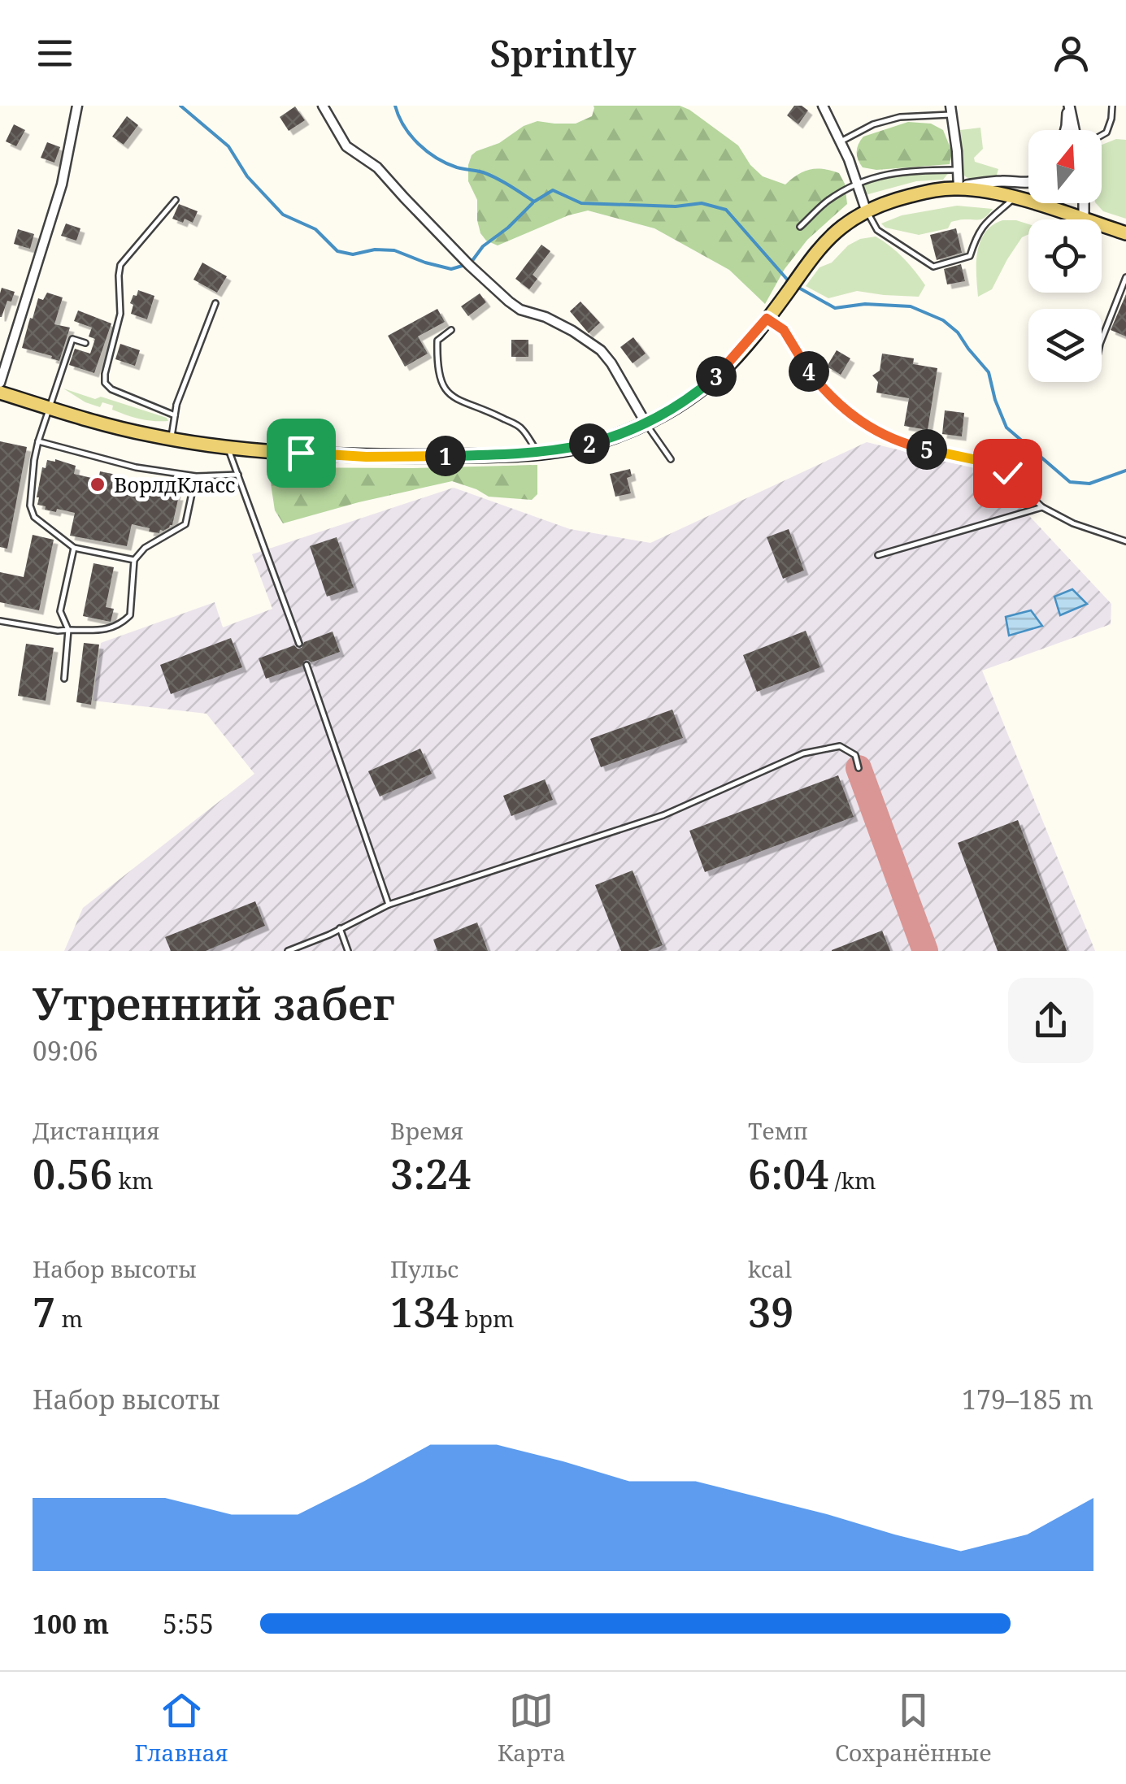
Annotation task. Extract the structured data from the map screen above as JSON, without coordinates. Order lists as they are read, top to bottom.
{
  "places": ["ВорлдКласс"],
  "north": "top",
  "page": {
    "header": "Sprintly",
    "pins": [
      "4",
      "3",
      "2",
      "5",
      "1"
    ],
    "heading": ["Утренний забег", "09:06"],
    "stats": [
      ["Дистанция", "0.56 km"],
      ["Время", "3:24"],
      ["Темп", "6:04 /km"],
      ["Набор высоты", "7 m"],
      ["Пульс", "134 bpm"],
      ["kcal", "39"]
    ],
    "chart": ["Набор высоты", "179–185 m"],
    "list": [
      {
        "name": "100 m",
        "note": "5:55"
      }
    ],
    "tabs": ["Главная", "Карта", "Сохранённые"]
  }
}
